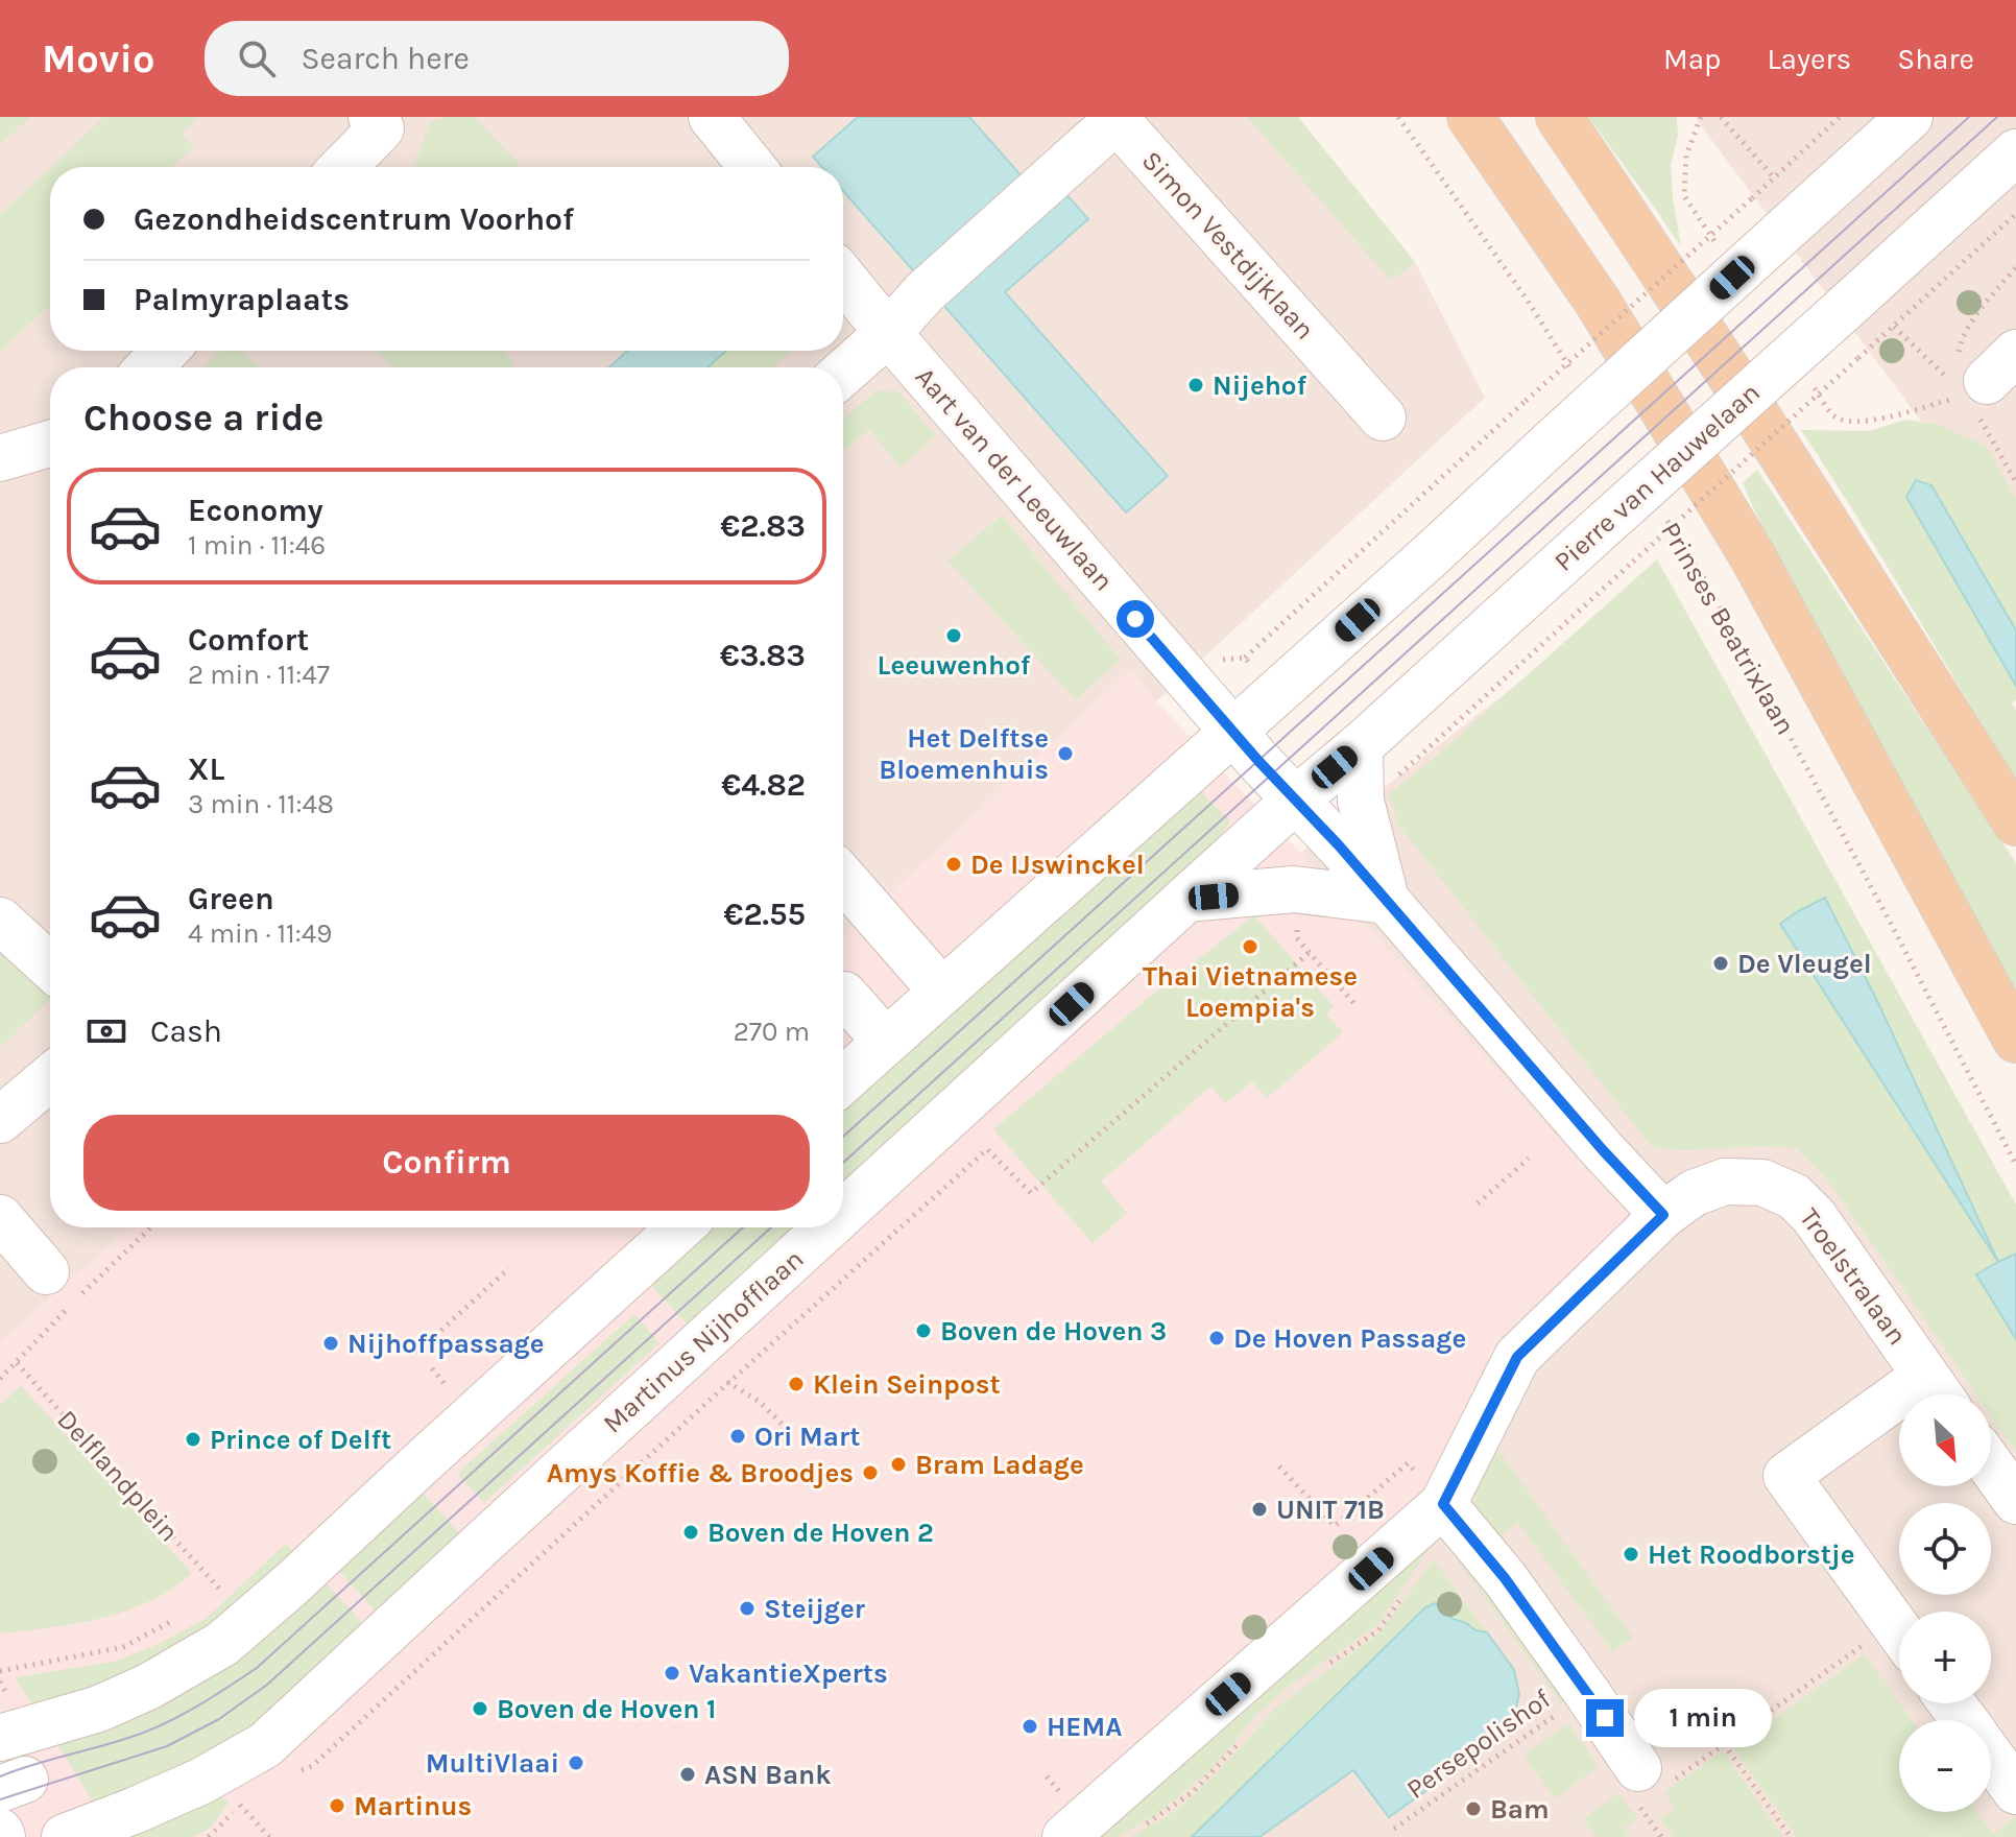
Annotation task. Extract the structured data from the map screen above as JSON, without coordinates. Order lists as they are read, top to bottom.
{
  "streets": {
    "main road": ["Prinses Beatrixlaan"],
    "street": [
      "Simon Vestdijklaan",
      "Pierre van Hauwelaan",
      "Aart van der Leeuwlaan",
      "Troelstralaan",
      "Martinus Nijhofflaan"
    ],
    "path": ["Delflandplein", "Persepolishof"]
  },
  "crossings": [
    ["Simon Vestdijklaan", "Aart van der Leeuwlaan"],
    ["Pierre van Hauwelaan", "Aart van der Leeuwlaan"],
    ["Pierre van Hauwelaan", "Martinus Nijhofflaan"],
    ["Aart van der Leeuwlaan", "Troelstralaan"],
    ["Aart van der Leeuwlaan", "Martinus Nijhofflaan"]
  ],
  "places": [
    "Nijehof",
    "Leeuwenhof",
    "Het Delftse Bloemenhuis",
    "De IJswinckel",
    "Thai Vietnamese Loempia's",
    "De Vleugel",
    "Boven de Hoven 3",
    "De Hoven Passage",
    "Nijhoffpassage",
    "Klein Seinpost",
    "Ori Mart",
    "Prince of Delft",
    "Bram Ladage",
    "Amys Koffie & Broodjes",
    "UNIT 71B",
    "Boven de Hoven 2",
    "Het Roodborstje",
    "Steijger",
    "VakantieXperts",
    "Boven de Hoven 1",
    "HEMA",
    "MultiVlaai",
    "ASN Bank",
    "Martinus",
    "Bam"
  ],
  "north": "bottom right",
  "page": {
    "header": "Movio",
    "search": "Search here",
    "nav": ["Map", "Layers", "Share"],
    "banner": ["Gezondheidscentrum Voorhof", "Palmyraplaats"],
    "heading": "Choose a ride",
    "list": [
      {
        "name": "Economy",
        "note": "1 min · 11:46",
        "value": "€2.83"
      },
      {
        "name": "Comfort",
        "note": "2 min · 11:47",
        "value": "€3.83"
      },
      {
        "name": "XL",
        "note": "3 min · 11:48",
        "value": "€4.82"
      },
      {
        "name": "Green",
        "note": "4 min · 11:49",
        "value": "€2.55"
      }
    ],
    "pay": ["Cash", "270 m"],
    "buttons": "Confirm",
    "map_buttons": ["+", "−"],
    "bubble": "1 min"
  }
}
